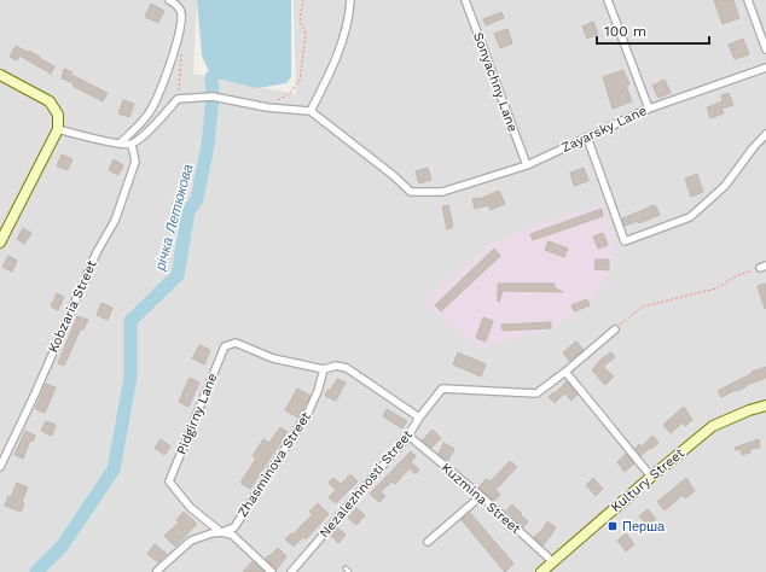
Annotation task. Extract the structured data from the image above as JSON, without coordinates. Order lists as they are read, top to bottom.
{
  "streets": {
    "street": [
      "Sonyachny Lane",
      "Zayarsky Lane",
      "Kobzaria Street",
      "Pidgirny Lane",
      "Zhasminova Street",
      "Kultury Street",
      "Nezalezhnosti Street",
      "Kuzmina Street"
    ]
  },
  "crossings": [
    ["Sonyachny Lane", "Zayarsky Lane"],
    ["Pidgirny Lane", "Zhasminova Street"],
    ["Kultury Street", "Kuzmina Street"],
    ["Nezalezhnosti Street", "Kuzmina Street"]
  ],
  "water": ["річка Летюкова"],
  "places": {
    "transit": ["Перша"]
  },
  "scale_bar": "100 m"
}
